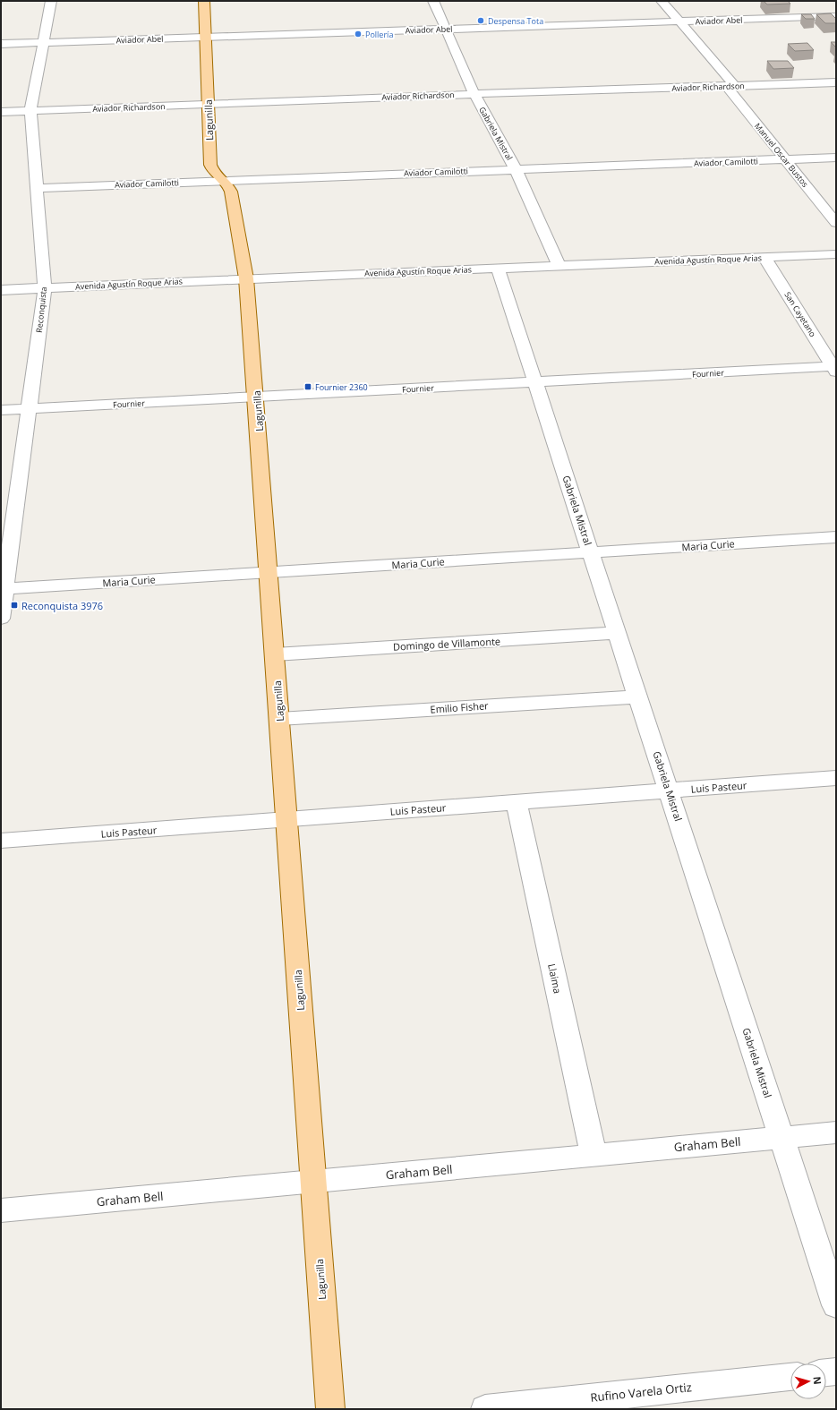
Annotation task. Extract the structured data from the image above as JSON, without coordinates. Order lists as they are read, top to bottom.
{
  "streets": {
    "main road": ["Lagunilla"],
    "street": [
      "Aviador Abel",
      "Aviador Richardson",
      "Gabriela Mistral",
      "Manuel Oscar Bustos",
      "Aviador Camilotti",
      "Avenida Agustín Roque Arias",
      "Reconquista",
      "San Cayetano",
      "Fournier",
      "Maria Curie",
      "Domingo de Villamonte",
      "Emilio Fisher",
      "Luis Pasteur",
      "Llaima",
      "Graham Bell",
      "Rufino Varela Ortiz"
    ]
  },
  "crossings": [
    ["Aviador Abel", "Lagunilla"],
    ["Aviador Abel", "Gabriela Mistral"],
    ["Aviador Abel", "Manuel Oscar Bustos"],
    ["Aviador Abel", "Reconquista"],
    ["Aviador Richardson", "Lagunilla"],
    ["Aviador Richardson", "Gabriela Mistral"],
    ["Aviador Richardson", "Manuel Oscar Bustos"],
    ["Aviador Richardson", "Reconquista"],
    ["Lagunilla", "Aviador Camilotti"],
    ["Lagunilla", "Avenida Agustín Roque Arias"],
    ["Lagunilla", "Fournier"],
    ["Lagunilla", "Maria Curie"],
    ["Lagunilla", "Domingo de Villamonte"],
    ["Lagunilla", "Emilio Fisher"],
    ["Lagunilla", "Luis Pasteur"],
    ["Lagunilla", "Graham Bell"],
    ["Gabriela Mistral", "Aviador Camilotti"],
    ["Gabriela Mistral", "Avenida Agustín Roque Arias"],
    ["Gabriela Mistral", "Fournier"],
    ["Gabriela Mistral", "Maria Curie"],
    ["Gabriela Mistral", "Domingo de Villamonte"],
    ["Gabriela Mistral", "Emilio Fisher"],
    ["Gabriela Mistral", "Luis Pasteur"],
    ["Gabriela Mistral", "Graham Bell"],
    ["Manuel Oscar Bustos", "Aviador Camilotti"],
    ["Aviador Camilotti", "Reconquista"],
    ["Avenida Agustín Roque Arias", "Reconquista"],
    ["Avenida Agustín Roque Arias", "San Cayetano"],
    ["Reconquista", "Fournier"],
    ["Reconquista", "Maria Curie"],
    ["San Cayetano", "Fournier"],
    ["Luis Pasteur", "Llaima"],
    ["Llaima", "Graham Bell"]
  ],
  "places": {
    "other": ["Despensa Tota", "Pollería"],
    "transit": ["Fournier 2360", "Reconquista 3976"]
  },
  "north": "right"
}
